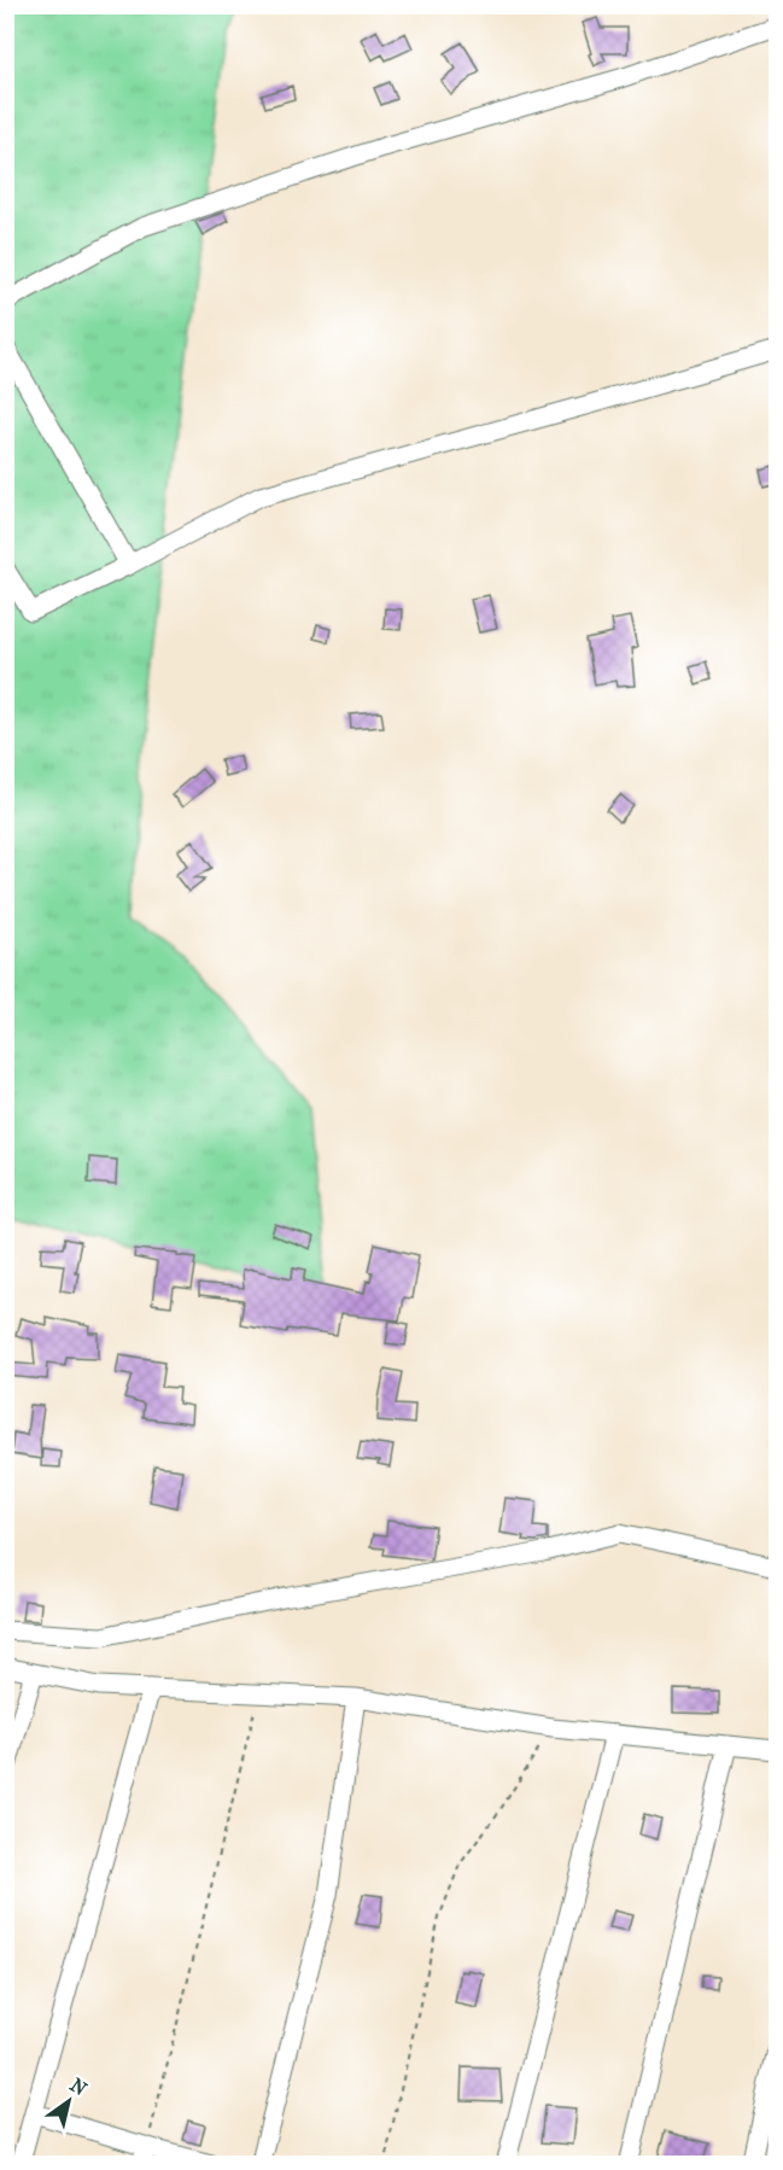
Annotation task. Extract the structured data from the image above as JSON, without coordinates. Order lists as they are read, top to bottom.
{
  "north": "top right"
}
